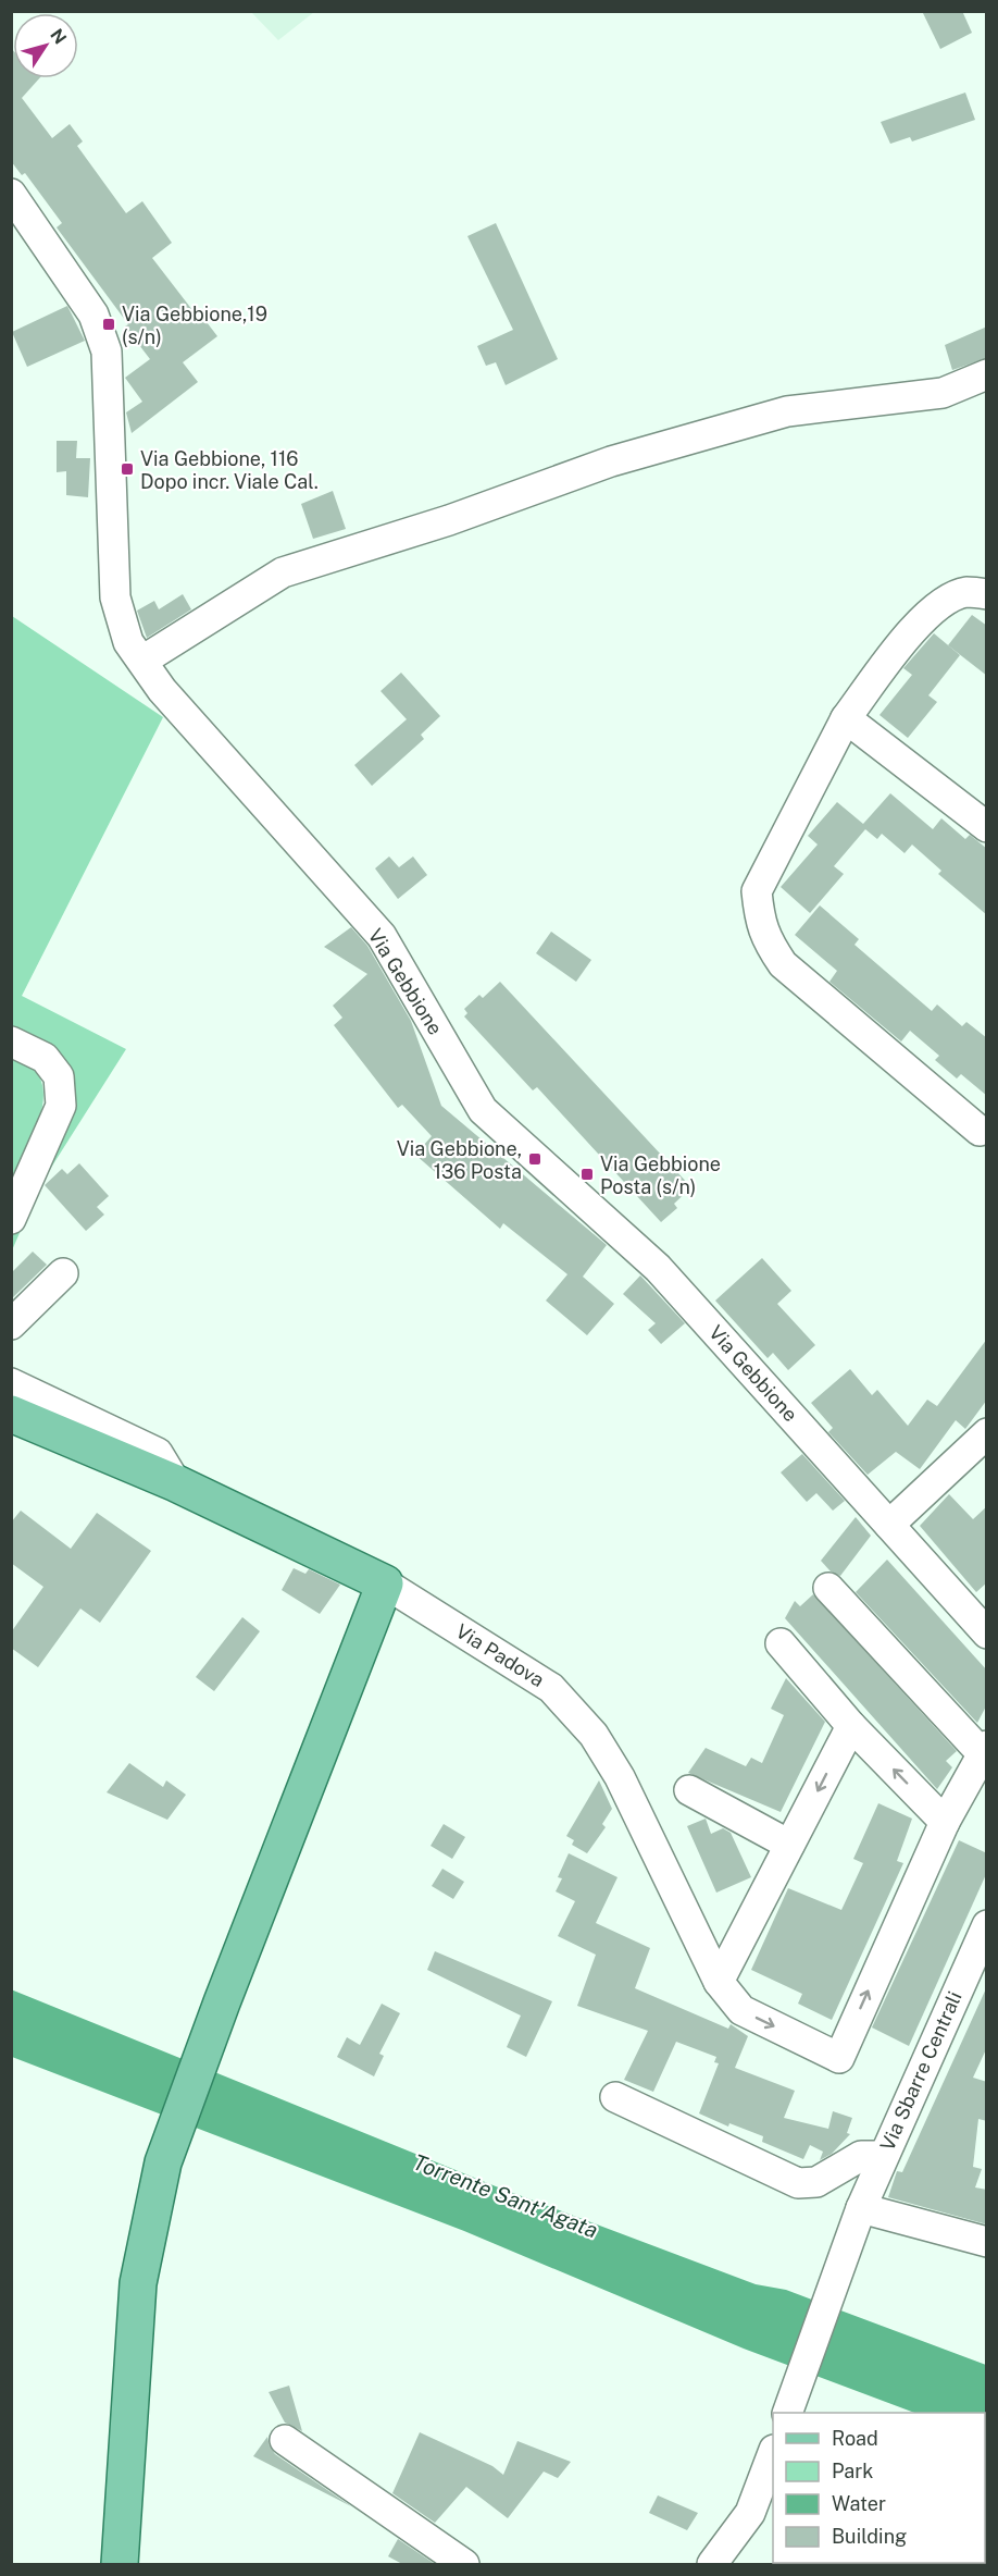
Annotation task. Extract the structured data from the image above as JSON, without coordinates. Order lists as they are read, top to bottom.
{
  "streets": {
    "main road": ["Via Padova"],
    "street": ["Via Gebbione", "Via Sbarre Centrali"]
  },
  "water": ["Torrente Sant'Agata"],
  "places": {
    "transit": [
      "Via Gebbione,19 (s/n)",
      "Via Gebbione, 116 Dopo incr. Viale Cal.",
      "Via Gebbione, 136 Posta",
      "Via Gebbione Posta (s/n)"
    ]
  },
  "legend": [
    "Road",
    "Park",
    "Water",
    "Building"
  ],
  "north": "top right"
}
